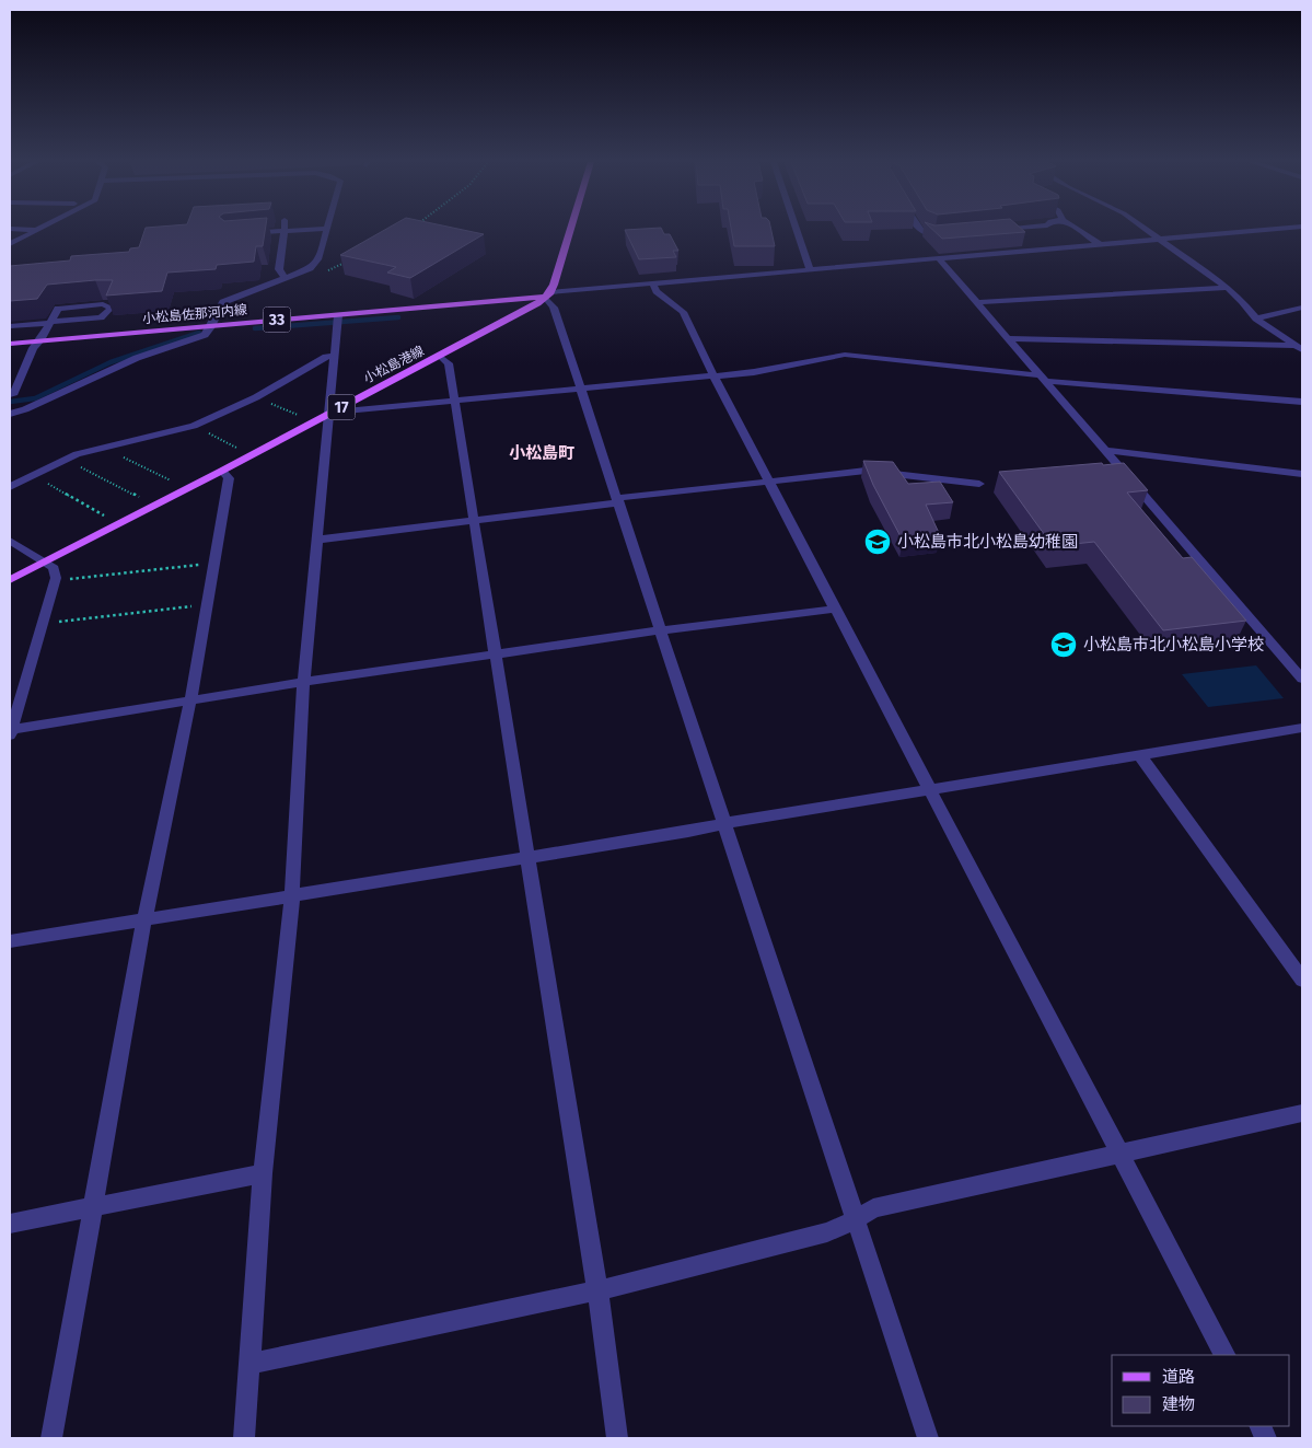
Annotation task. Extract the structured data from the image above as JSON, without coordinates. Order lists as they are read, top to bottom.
{
  "streets": {
    "main road": [
      "小松島佐那河内線",
      "33",
      "小松島港線",
      "17"
    ]
  },
  "crossings": [
    ["小松島佐那河内線", "小松島港線"]
  ],
  "districts": ["小松島町"],
  "places": {
    "school or university": ["小松島市北小松島幼稚園", "小松島市北小松島小学校"]
  },
  "legend": ["道路", "建物"]
}
